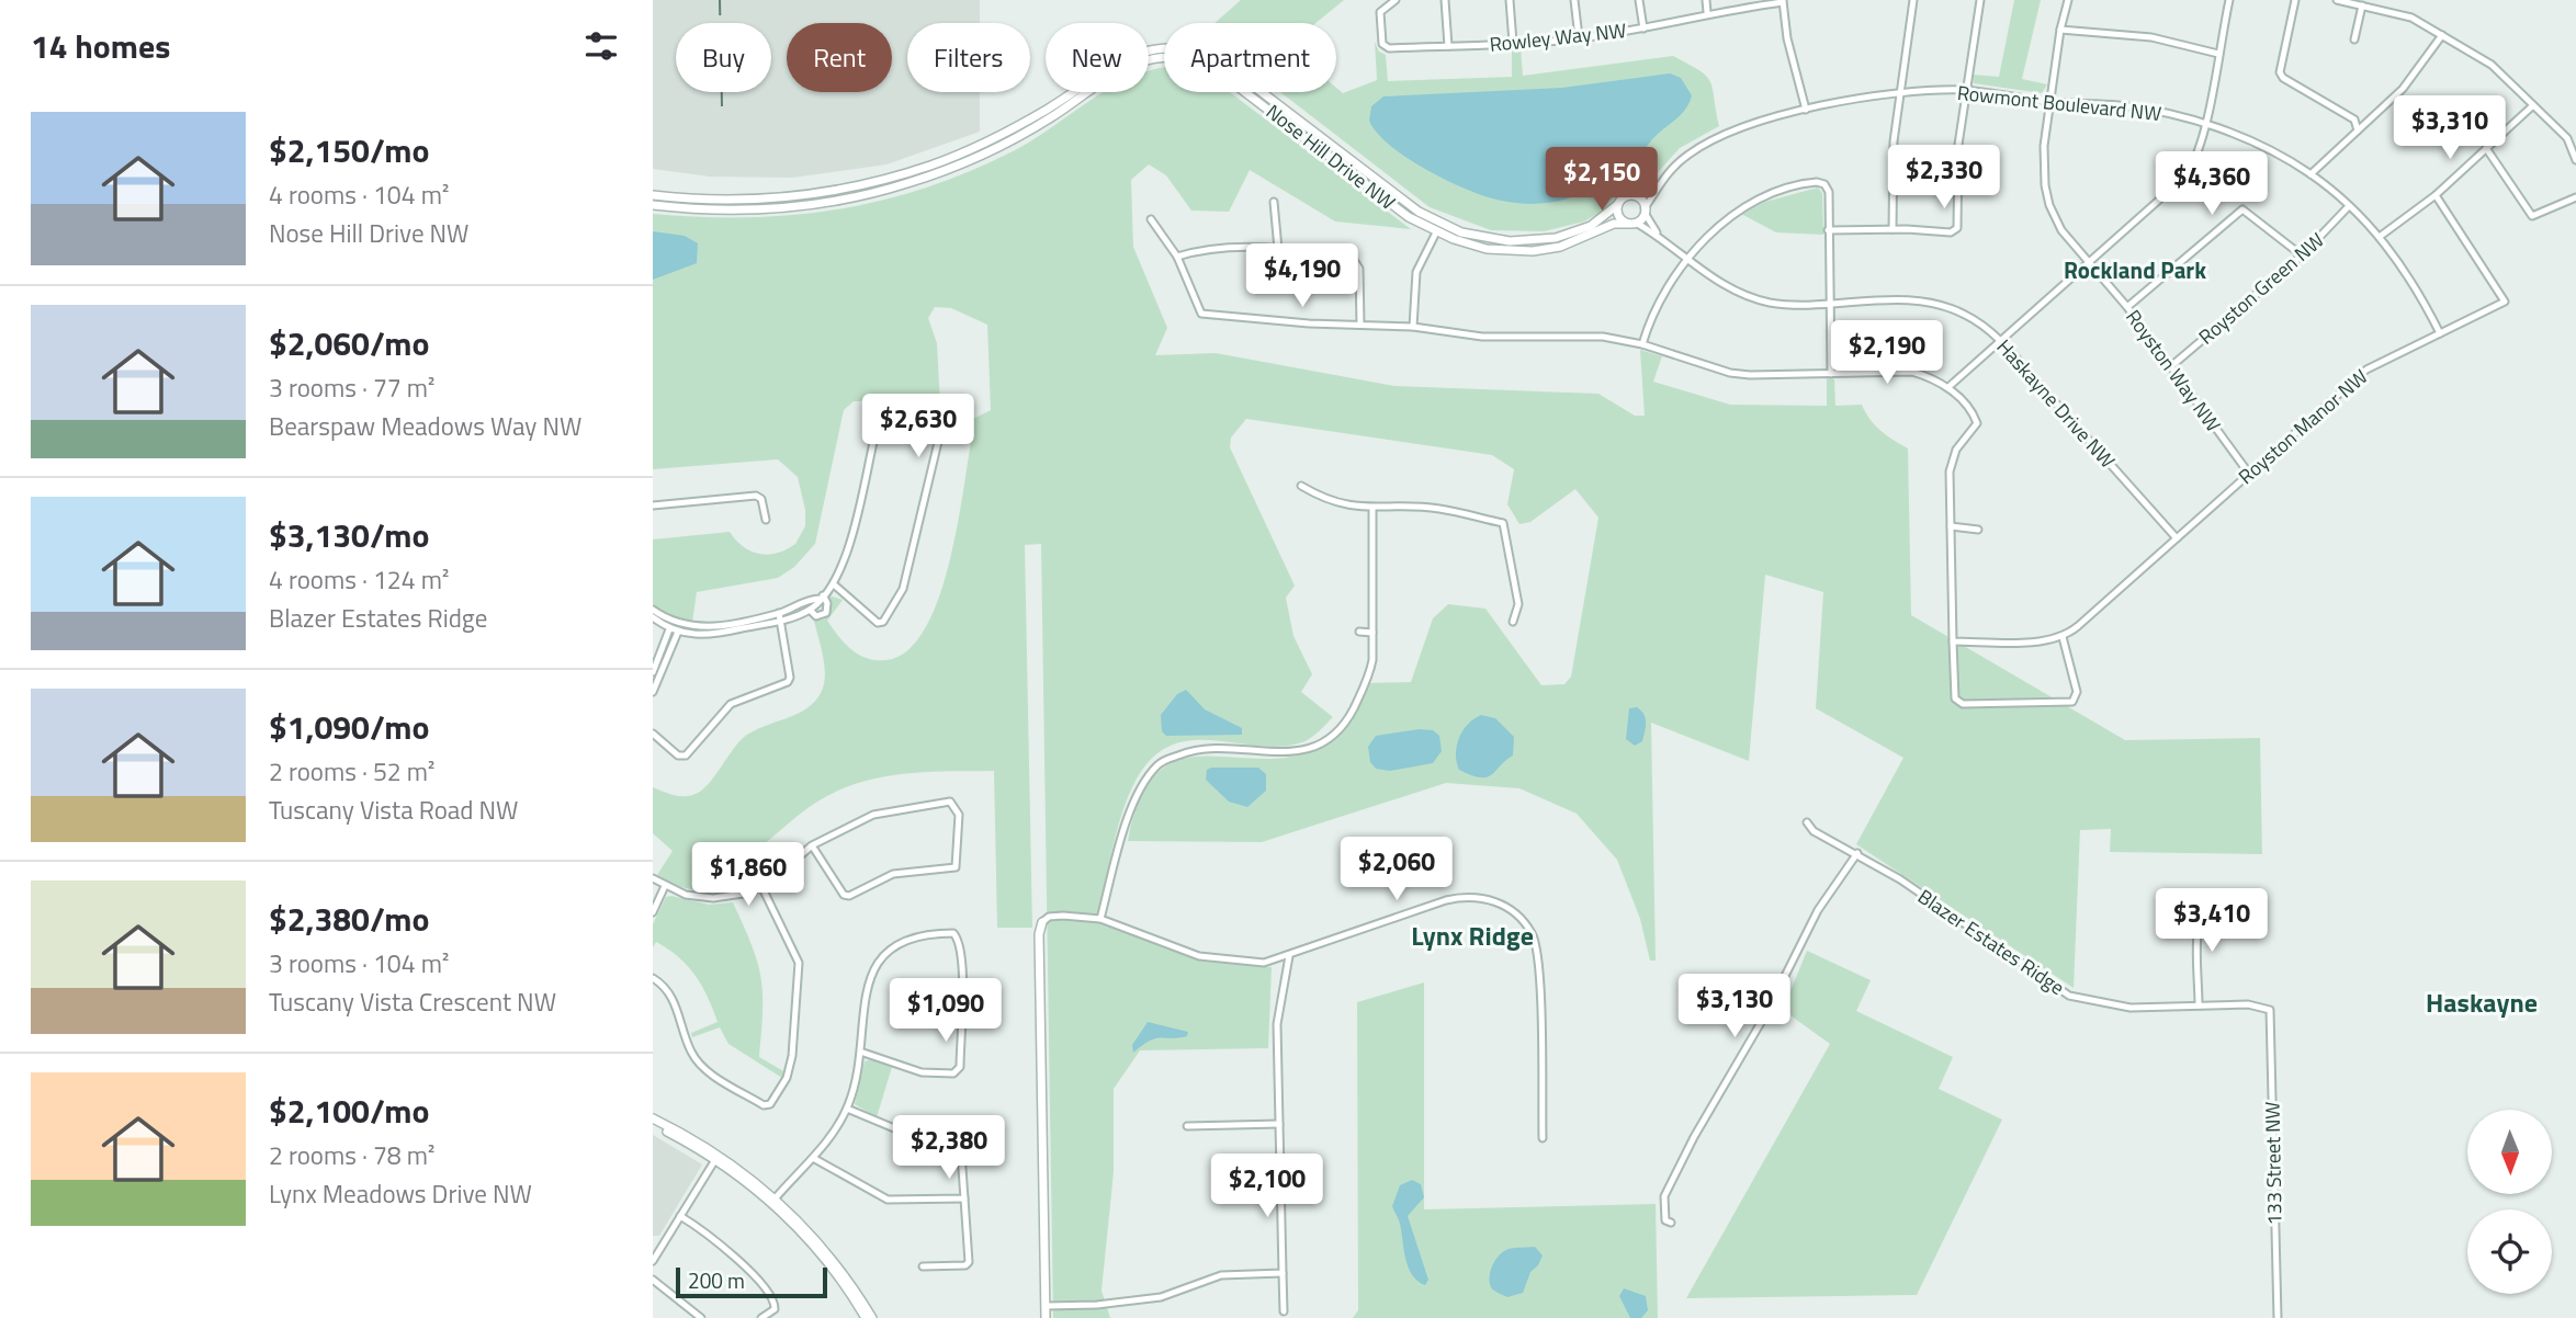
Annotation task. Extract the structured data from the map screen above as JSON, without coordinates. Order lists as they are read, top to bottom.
{
  "streets": {
    "street": [
      "Rowley Way NW",
      "Rowmont Boulevard NW",
      "Nose Hill Drive NW",
      "Royston Green NW",
      "Royston Way NW",
      "Haskayne Drive NW",
      "Royston Manor NW",
      "Blazer Estates Ridge",
      "133 Street NW"
    ]
  },
  "crossings": [
    ["Rowmont Boulevard NW", "Nose Hill Drive NW"],
    ["Rowmont Boulevard NW", "Royston Green NW"],
    ["Rowmont Boulevard NW", "Royston Way NW"],
    ["Rowmont Boulevard NW", "Haskayne Drive NW"],
    ["Rowmont Boulevard NW", "Royston Manor NW"],
    ["Nose Hill Drive NW", "Haskayne Drive NW"],
    ["Royston Green NW", "Royston Way NW"],
    ["Royston Way NW", "Royston Manor NW"],
    ["Haskayne Drive NW", "Royston Manor NW"],
    ["Blazer Estates Ridge", "133 Street NW"]
  ],
  "districts": ["Rockland Park", "Lynx Ridge", "Haskayne"],
  "scale_bar": "200 m",
  "north": "bottom",
  "page": {
    "heading": "14 homes",
    "chip": [
      "Buy",
      "Rent",
      "Filters",
      "New",
      "Apartment"
    ],
    "list": [
      {
        "name": "$2,150/mo",
        "note": "4 rooms · 104 m² · Nose Hill Drive NW"
      },
      {
        "name": "$2,060/mo",
        "note": "3 rooms · 77 m² · Bearspaw Meadows Way NW"
      },
      {
        "name": "$3,130/mo",
        "note": "4 rooms · 124 m² · Blazer Estates Ridge"
      },
      {
        "name": "$1,090/mo",
        "note": "2 rooms · 52 m² · Tuscany Vista Road NW"
      },
      {
        "name": "$2,380/mo",
        "note": "3 rooms · 104 m² · Tuscany Vista Crescent NW"
      },
      {
        "name": "$2,100/mo",
        "note": "2 rooms · 78 m² · Lynx Meadows Drive NW"
      }
    ],
    "price": [
      "$3,310",
      "$2,330",
      "$2,150",
      "$4,360",
      "$4,190",
      "$2,190",
      "$2,630",
      "$2,060",
      "$1,860",
      "$3,410",
      "$3,130",
      "$1,090",
      "$2,380",
      "$2,100"
    ],
    "scale": "200 m"
  }
}
